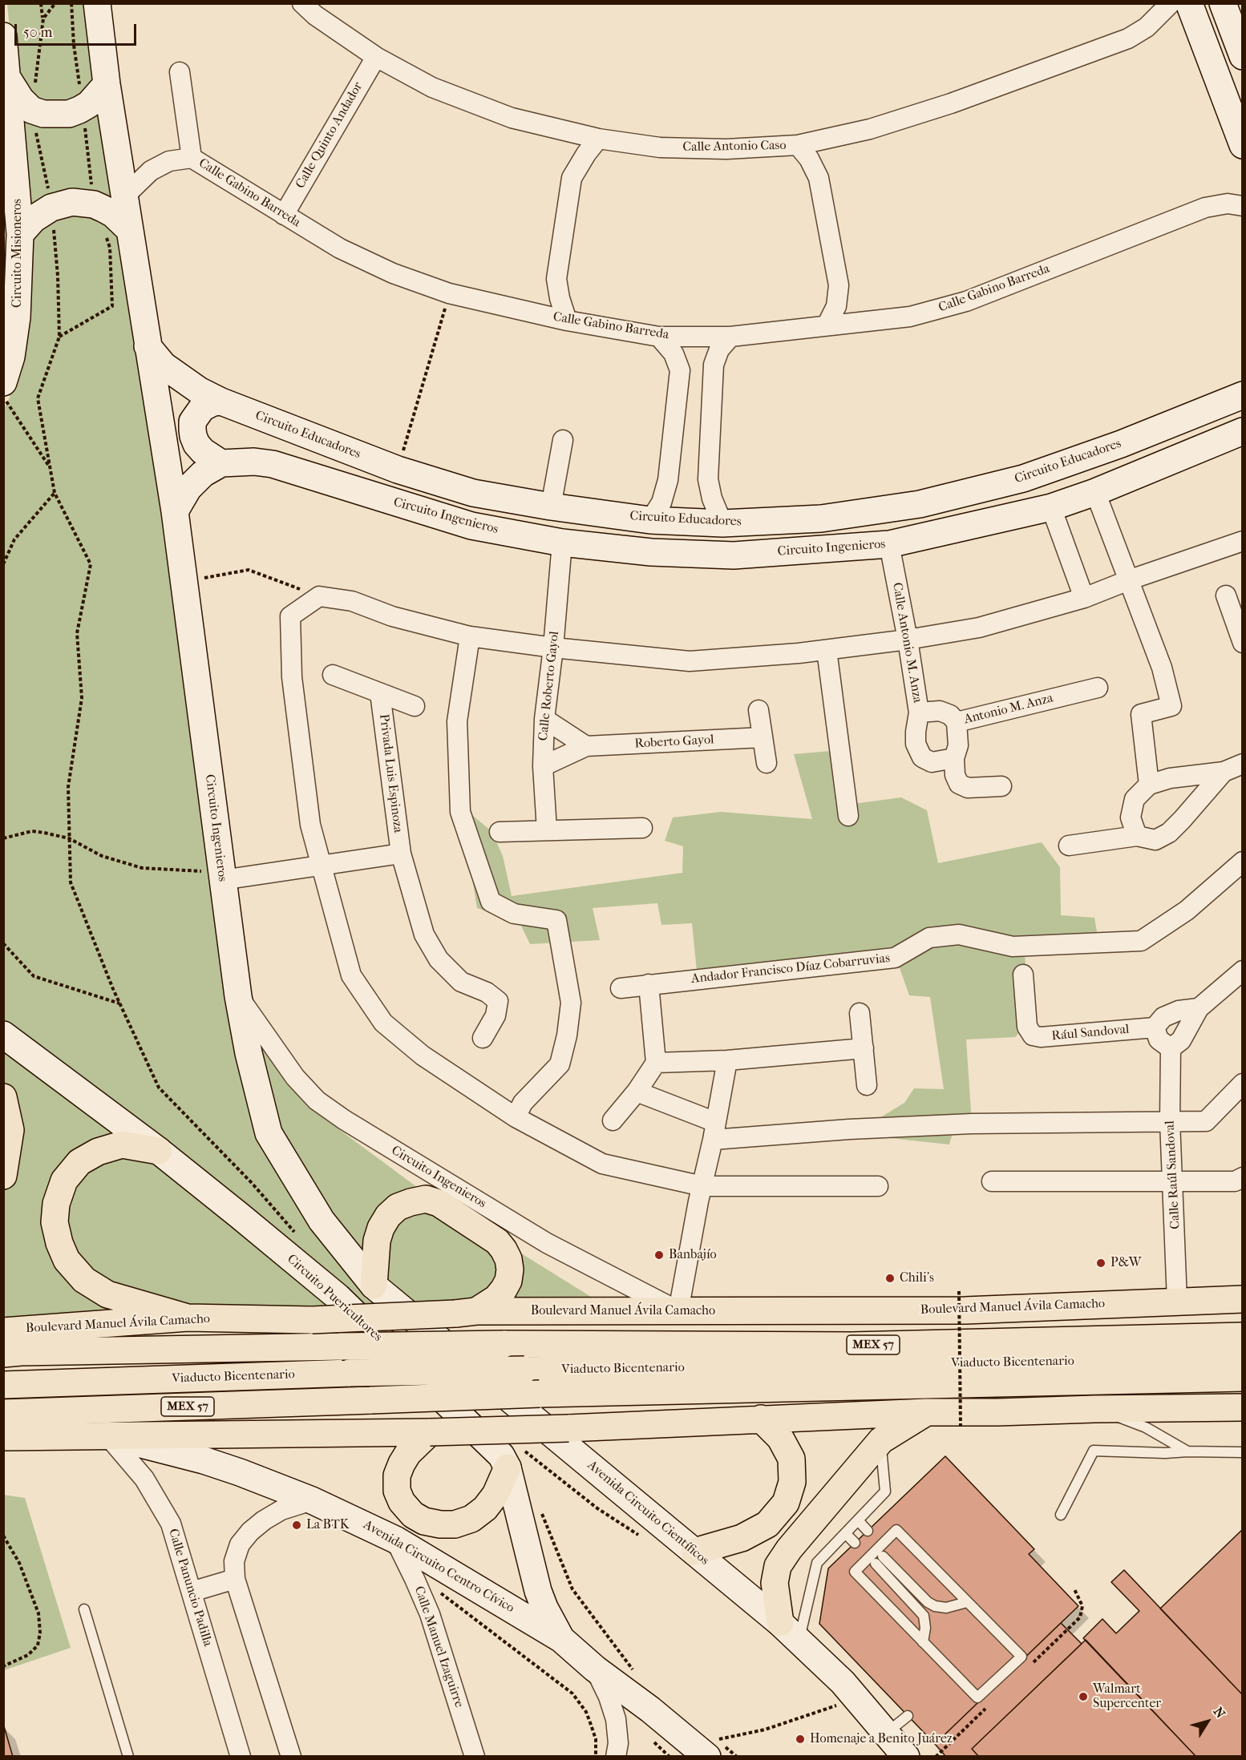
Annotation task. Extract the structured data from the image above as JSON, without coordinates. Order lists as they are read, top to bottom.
{
  "streets": {
    "main road": [
      "Circuito Misioneros",
      "Circuito Educadores",
      "Circuito Ingenieros",
      "Circuito Puericultores",
      "Boulevard Manuel Ávila Camacho",
      "MEX 57",
      "Viaducto Bicentenario",
      "Avenida Circuito Científicos",
      "Avenida Circuito Centro Cívico"
    ],
    "street": [
      "Calle Quinto Andador",
      "Calle Antonio Caso",
      "Calle Gabino Barreda",
      "Calle Antonio M. Anza",
      "Calle Roberto Gayol",
      "Antonio M. Anza",
      "Roberto Gayol",
      "Privada Luis Espinoza",
      "Andador Francisco Díaz Cobarruvias",
      "Rául Sandoval",
      "Calle Raúl Sandoval",
      "Calle Panuncio Padilla",
      "Calle Manuel Izaguirre"
    ]
  },
  "crossings": [
    ["Calle Quinto Andador", "Calle Antonio Caso"],
    ["Calle Quinto Andador", "Calle Gabino Barreda"],
    ["Circuito Ingenieros", "Calle Antonio M. Anza"],
    ["Circuito Ingenieros", "Calle Roberto Gayol"],
    ["Circuito Ingenieros", "Boulevard Manuel Ávila Camacho"],
    ["Circuito Ingenieros", "Avenida Circuito Científicos"],
    ["Calle Antonio M. Anza", "Antonio M. Anza"],
    ["Calle Roberto Gayol", "Roberto Gayol"],
    ["Calle Raúl Sandoval", "Boulevard Manuel Ávila Camacho"],
    ["Circuito Puericultores", "Avenida Circuito Centro Cívico"],
    ["Avenida Circuito Centro Cívico", "Calle Panuncio Padilla"],
    ["Avenida Circuito Centro Cívico", "Calle Manuel Izaguirre"]
  ],
  "places": [
    "Banbajío",
    "P&W",
    "Chili's",
    "La BTK",
    "Walmart Supercenter",
    "Homenaje a Benito Juárez"
  ],
  "scale_bar": "50 m",
  "north": "top right"
}
